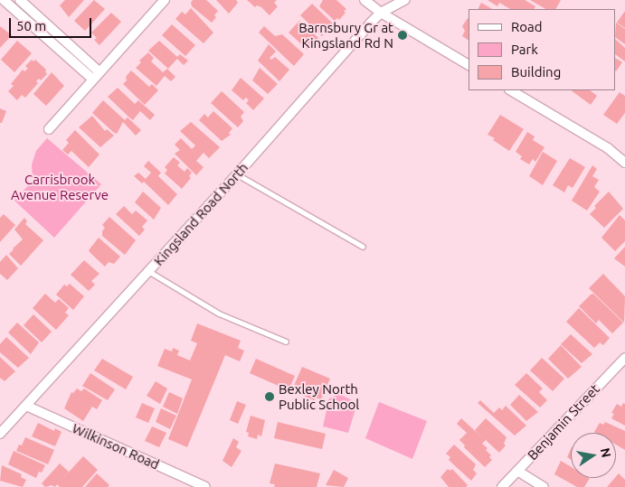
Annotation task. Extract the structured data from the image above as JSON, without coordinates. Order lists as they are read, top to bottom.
{
  "streets": {
    "street": ["Kingsland Road North", "Benjamin Street", "Wilkinson Road"]
  },
  "crossings": [
    ["Kingsland Road North", "Wilkinson Road"]
  ],
  "parks": ["Carrisbrook Avenue Reserve"],
  "places": ["Barnsbury Gr at Kingsland Rd N", "Bexley North Public School"],
  "legend": ["Road", "Park", "Building"],
  "scale_bar": "50 m",
  "north": "right"
}
